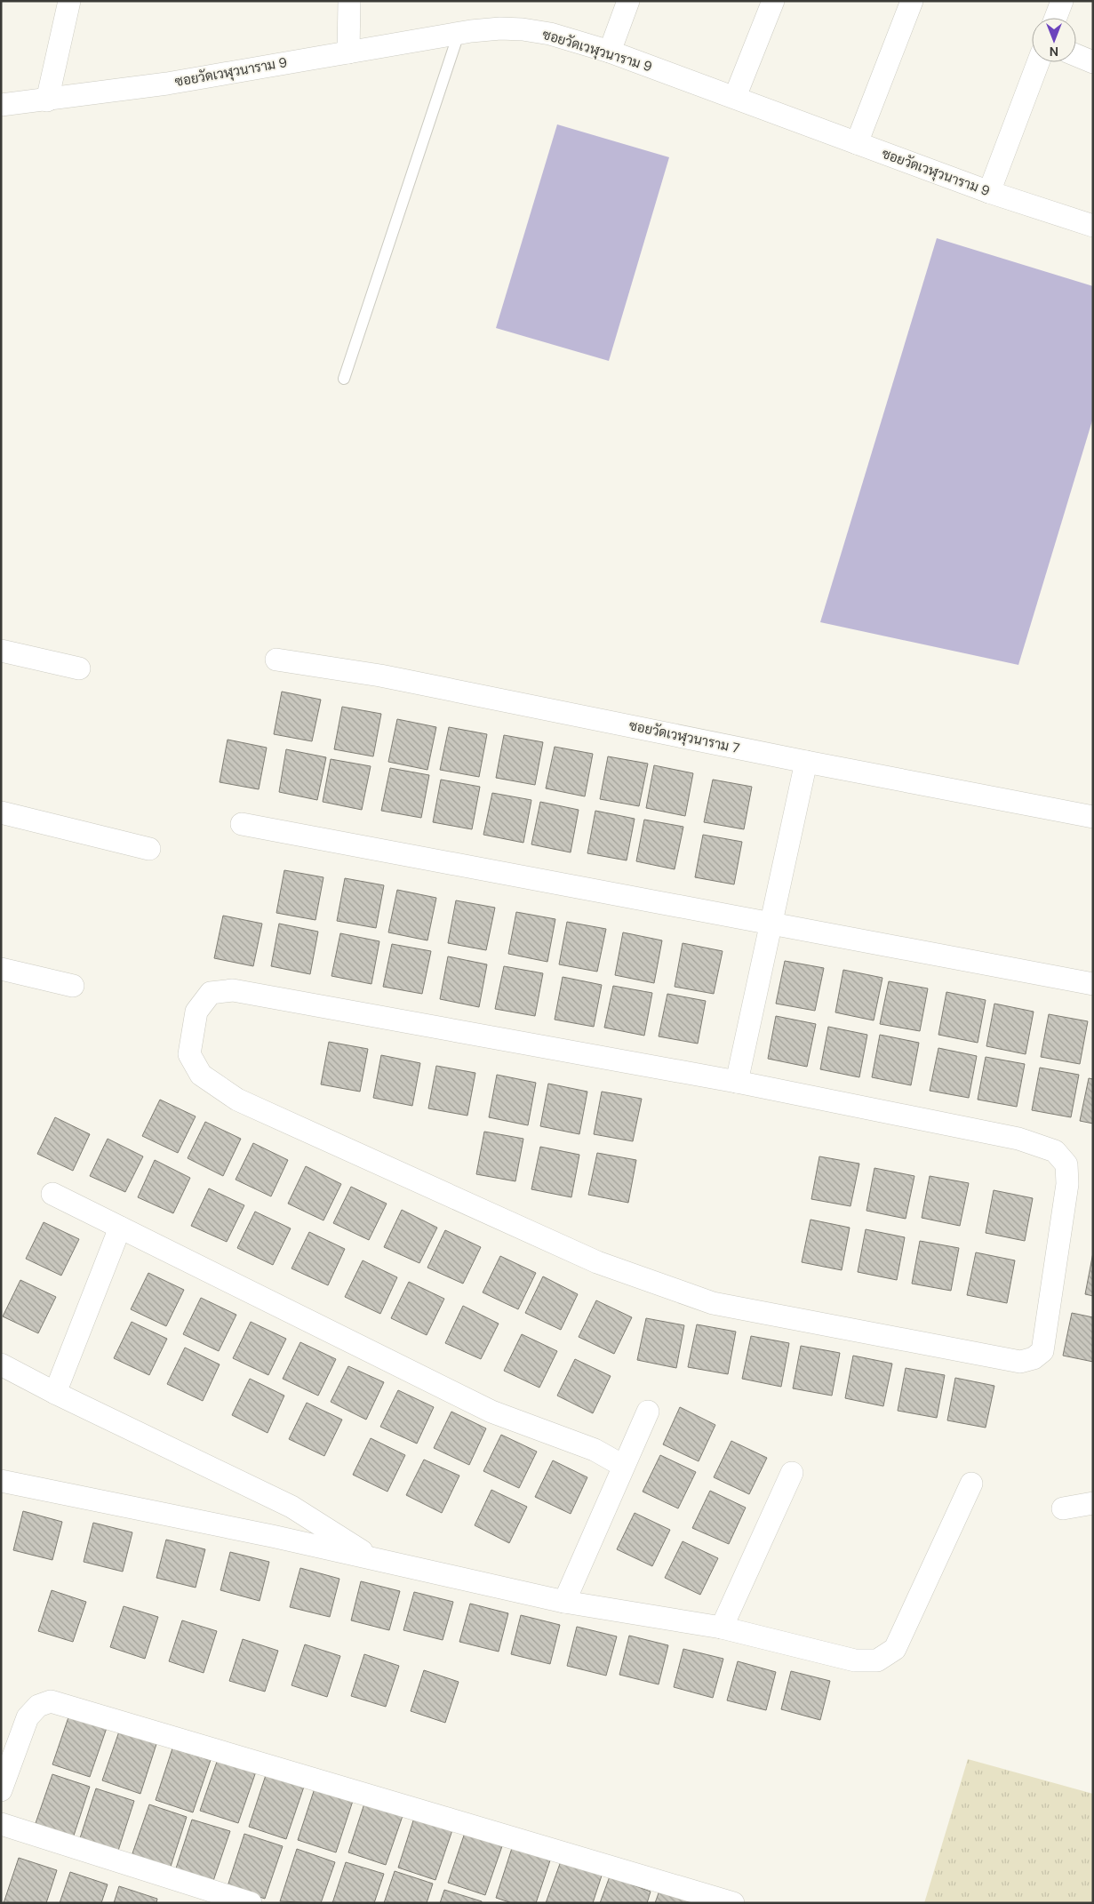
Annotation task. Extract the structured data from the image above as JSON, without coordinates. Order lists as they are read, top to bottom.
{
  "streets": {
    "street": ["ซอยวัดเวฬุวนาราม 9", "ซอยวัดเวฬุวนาราม 7"]
  },
  "north": "bottom"
}
